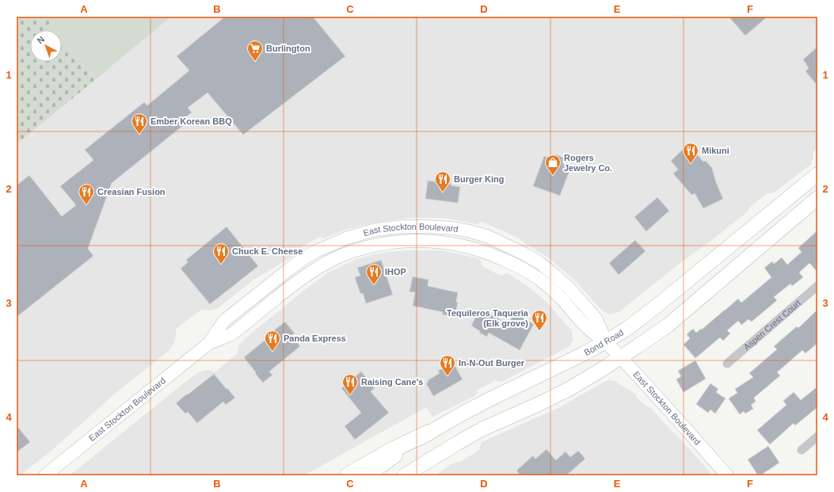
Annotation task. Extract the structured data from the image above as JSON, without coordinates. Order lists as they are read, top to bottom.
{
  "streets": {
    "main road": ["Bond Road"],
    "street": ["East Stockton Boulevard", "Aspen Crest Court"]
  },
  "crossings": [
    ["East Stockton Boulevard", "Bond Road"]
  ],
  "places": {
    "supermarket": ["Burlington"],
    "restaurant": [
      "Ember Korean BBQ",
      "Mikuni",
      "Burger King",
      "Creasian Fusion",
      "Chuck E. Cheese",
      "IHOP",
      "Tequileros Taqueria (Elk grove)",
      "Panda Express",
      "In-N-Out Burger",
      "Raising Cane's"
    ],
    "shop": ["Rogers Jewelry Co."]
  },
  "north": "top left",
  "grid": {
    "columns": [
      "A",
      "B",
      "C",
      "D",
      "E",
      "F"
    ],
    "rows": [
      "1",
      "2",
      "3",
      "4"
    ]
  }
}
